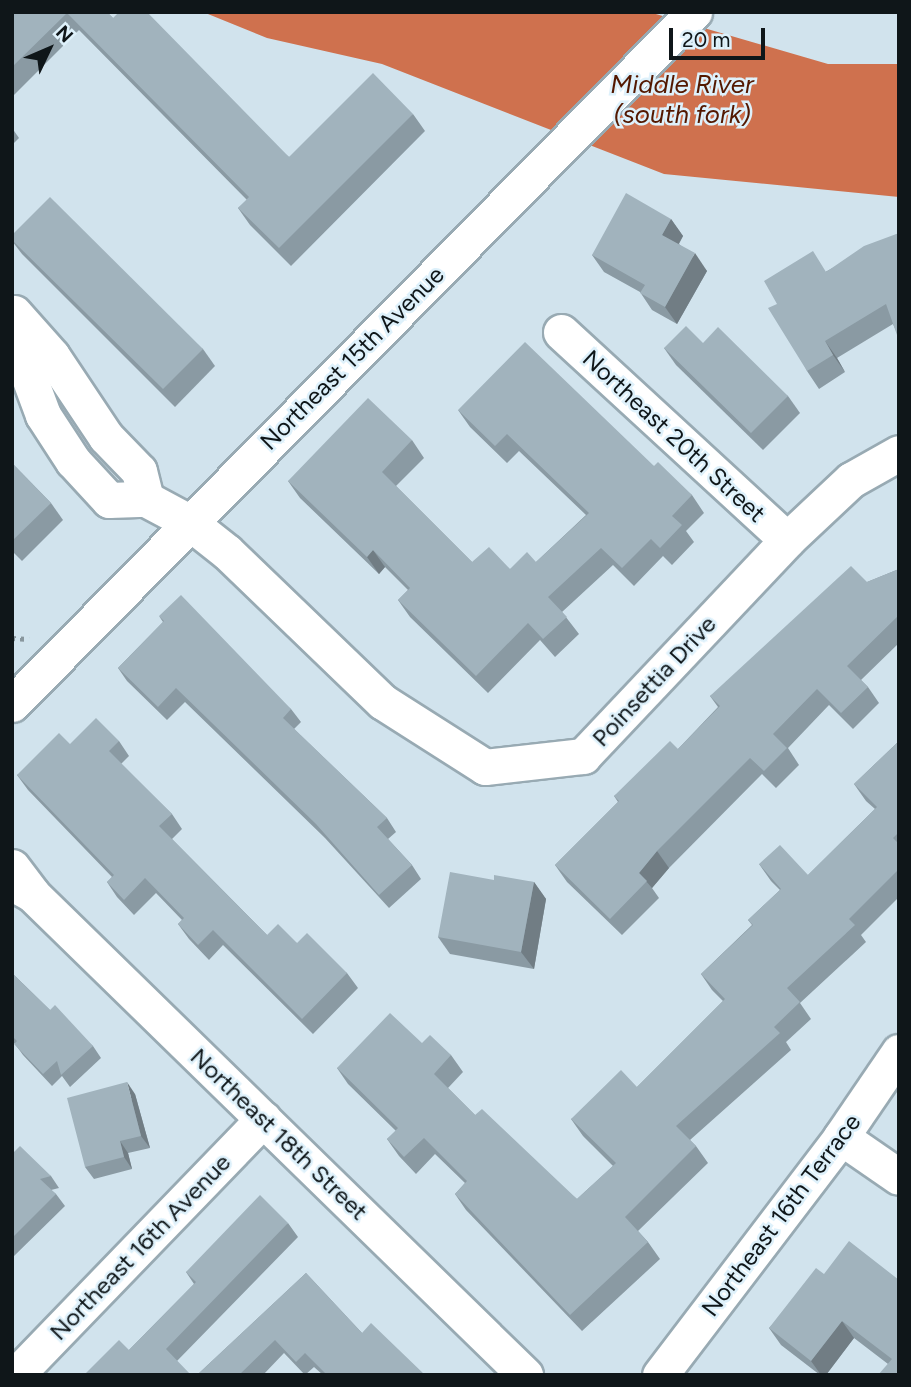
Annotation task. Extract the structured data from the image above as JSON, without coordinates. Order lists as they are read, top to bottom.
{
  "streets": {
    "street": [
      "Northeast 15th Avenue",
      "Northeast 20th Street",
      "Poinsettia Drive",
      "Northeast 18th Street",
      "Northeast 16th Terrace",
      "Northeast 16th Avenue"
    ]
  },
  "crossings": [
    ["Northeast 15th Avenue", "Poinsettia Drive"],
    ["Northeast 20th Street", "Poinsettia Drive"],
    ["Northeast 18th Street", "Northeast 16th Avenue"]
  ],
  "water": ["Middle River (south fork)"],
  "scale_bar": "20 m",
  "north": "top right"
}
